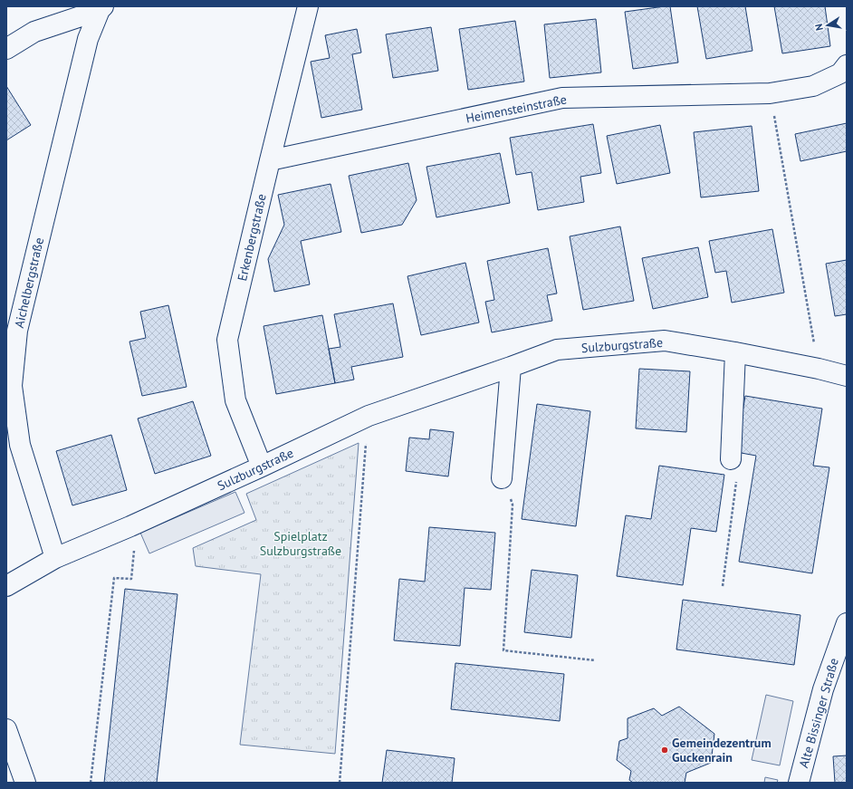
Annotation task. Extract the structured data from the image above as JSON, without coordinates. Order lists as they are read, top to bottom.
{
  "streets": {
    "street": [
      "Heimensteinstraße",
      "Erkenbergstraße",
      "Aichelbergstraße",
      "Sulzburgstraße",
      "Alte Bissinger Straße"
    ]
  },
  "crossings": [
    ["Heimensteinstraße", "Erkenbergstraße"],
    ["Erkenbergstraße", "Sulzburgstraße"],
    ["Aichelbergstraße", "Sulzburgstraße"]
  ],
  "parks": ["Spielplatz Sulzburgstraße"],
  "places": ["Gemeindezentrum Guckenrain"],
  "north": "left"
}
